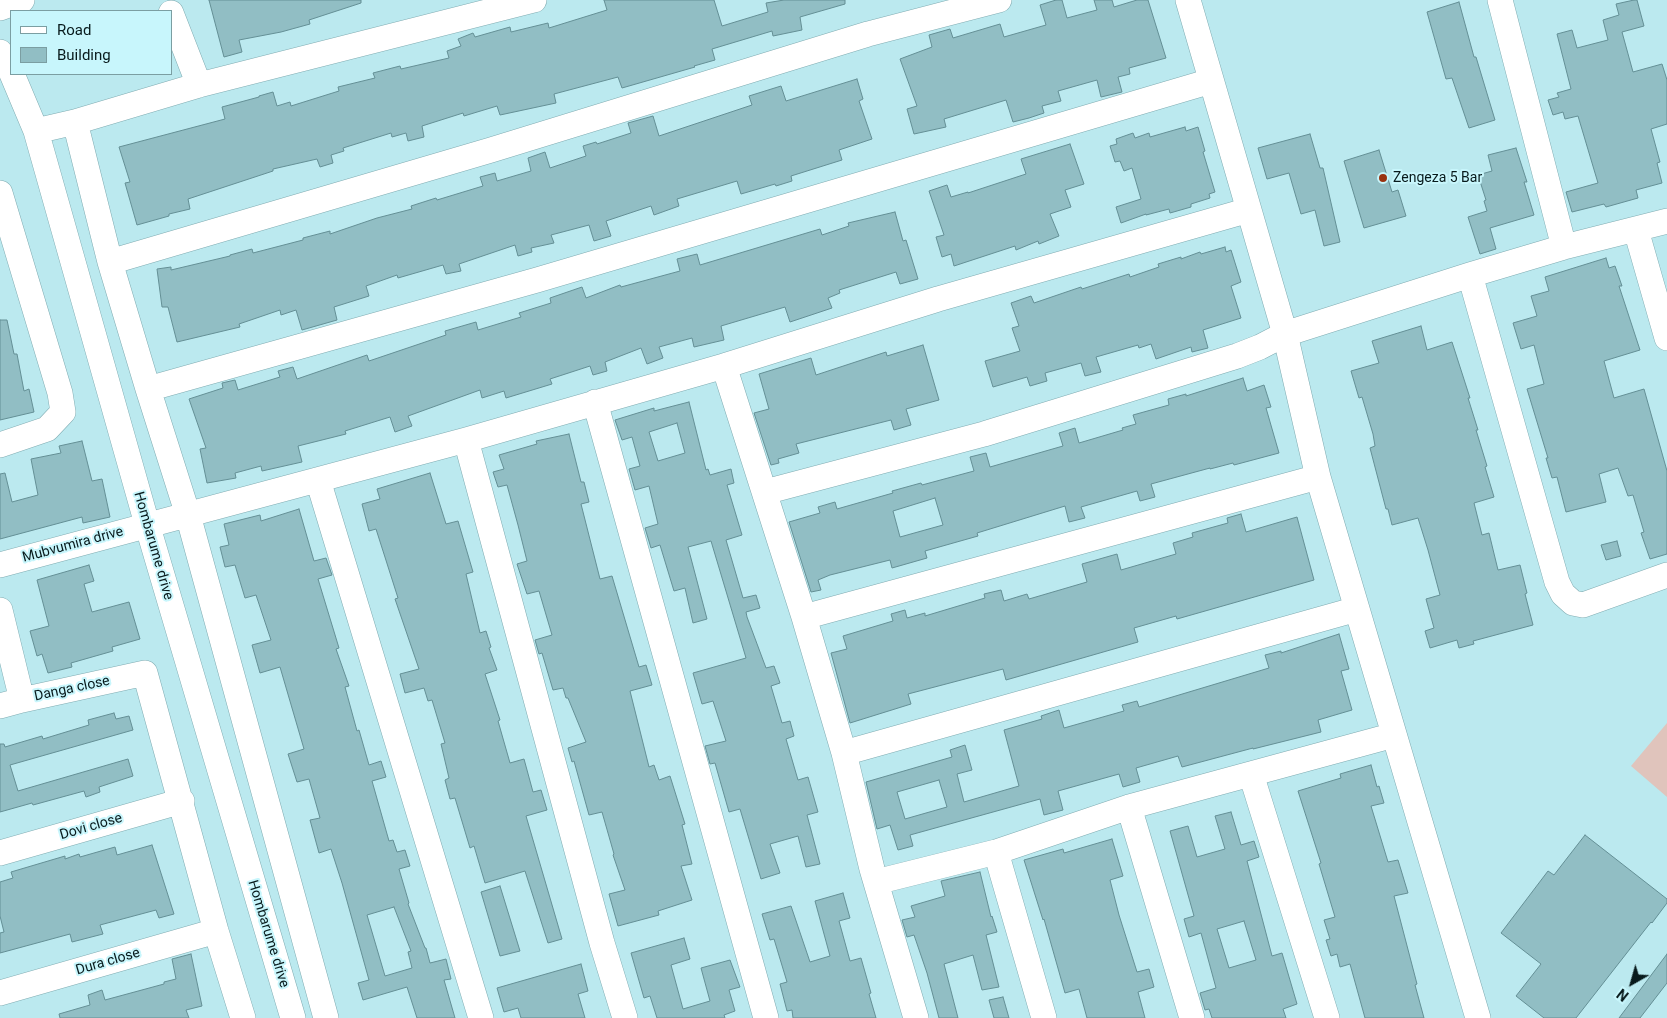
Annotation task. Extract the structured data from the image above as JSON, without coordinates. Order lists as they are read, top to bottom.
{
  "streets": {
    "street": [
      "Mubvumira drive",
      "Hombarume drive",
      "Danga close",
      "Dovi close",
      "Dura close"
    ]
  },
  "crossings": [
    ["Mubvumira drive", "Hombarume drive"],
    ["Danga close", "Dovi close"]
  ],
  "places": ["Zengeza 5 Bar"],
  "legend": ["Road", "Building"],
  "north": "bottom left"
}
